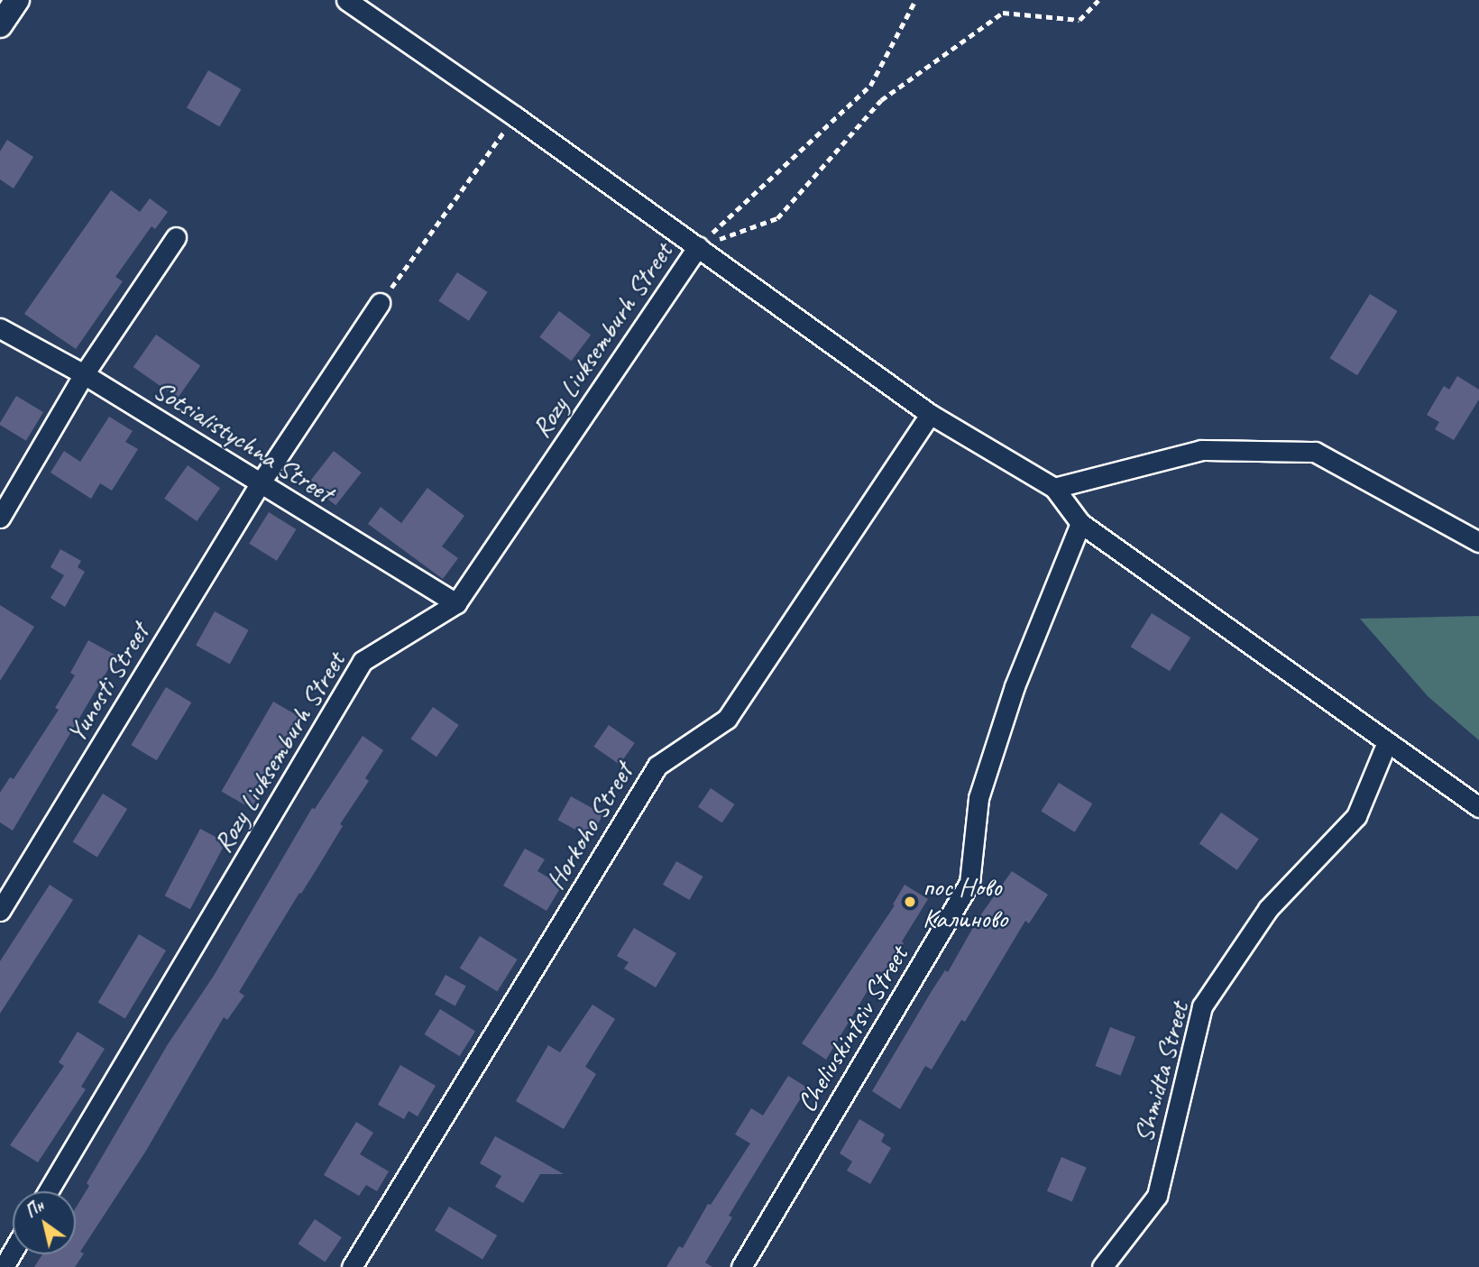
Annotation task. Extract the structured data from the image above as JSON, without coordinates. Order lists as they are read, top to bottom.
{
  "streets": {
    "street": [
      "Rozy Liuksemburh Street",
      "Sotsialistychna Street",
      "Yunosti Street",
      "Horkoho Street",
      "Cheliuskintsiv Street",
      "Shmidta Street"
    ]
  },
  "crossings": [
    ["Rozy Liuksemburh Street", "Sotsialistychna Street"],
    ["Sotsialistychna Street", "Yunosti Street"]
  ],
  "places": ["пос Ново Калиново"],
  "north": "top left"
}
